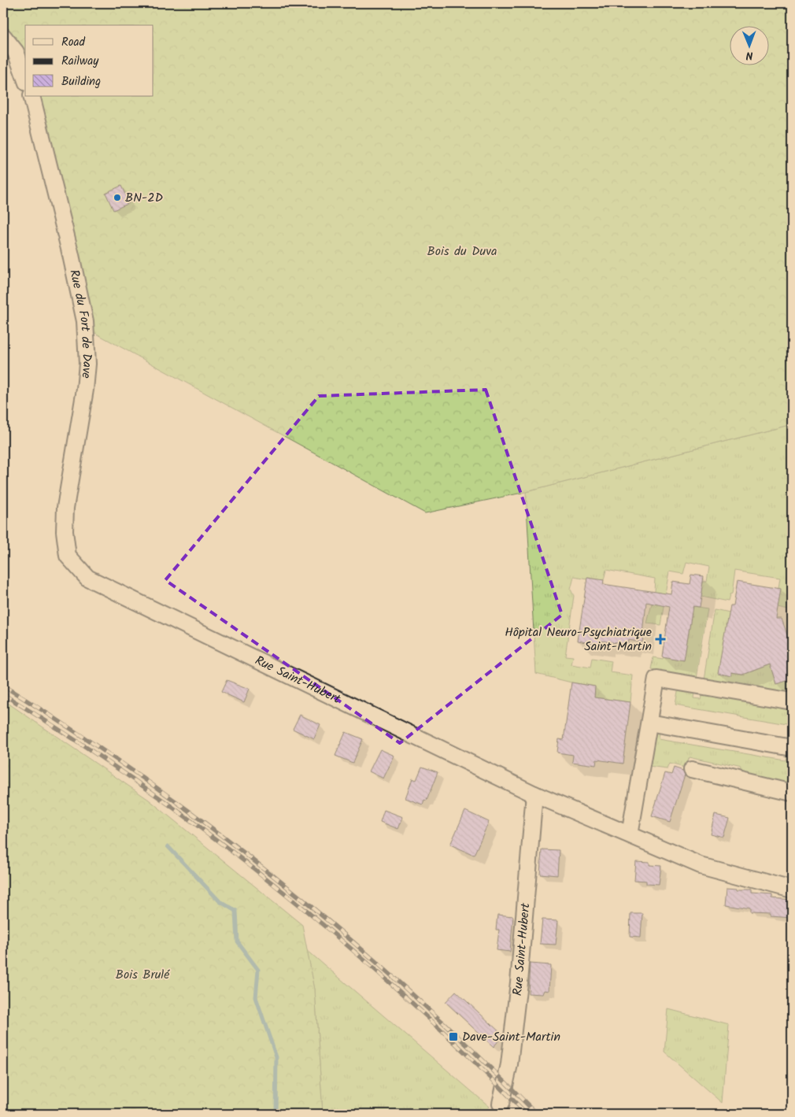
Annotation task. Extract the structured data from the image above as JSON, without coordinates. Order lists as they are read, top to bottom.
{
  "streets": {
    "street": ["Rue du Fort de Dave", "Rue Saint-Hubert"]
  },
  "crossings": [
    ["Rue du Fort de Dave", "Rue Saint-Hubert"]
  ],
  "parks": ["Bois du Duva", "Bois Brulé"],
  "places": {
    "other": ["BN-2D"],
    "health": ["Hôpital Neuro-Psychiatrique Saint-Martin"],
    "transit": ["Dave-Saint-Martin"]
  },
  "legend": ["Road", "Railway", "Building"],
  "north": "bottom"
}
